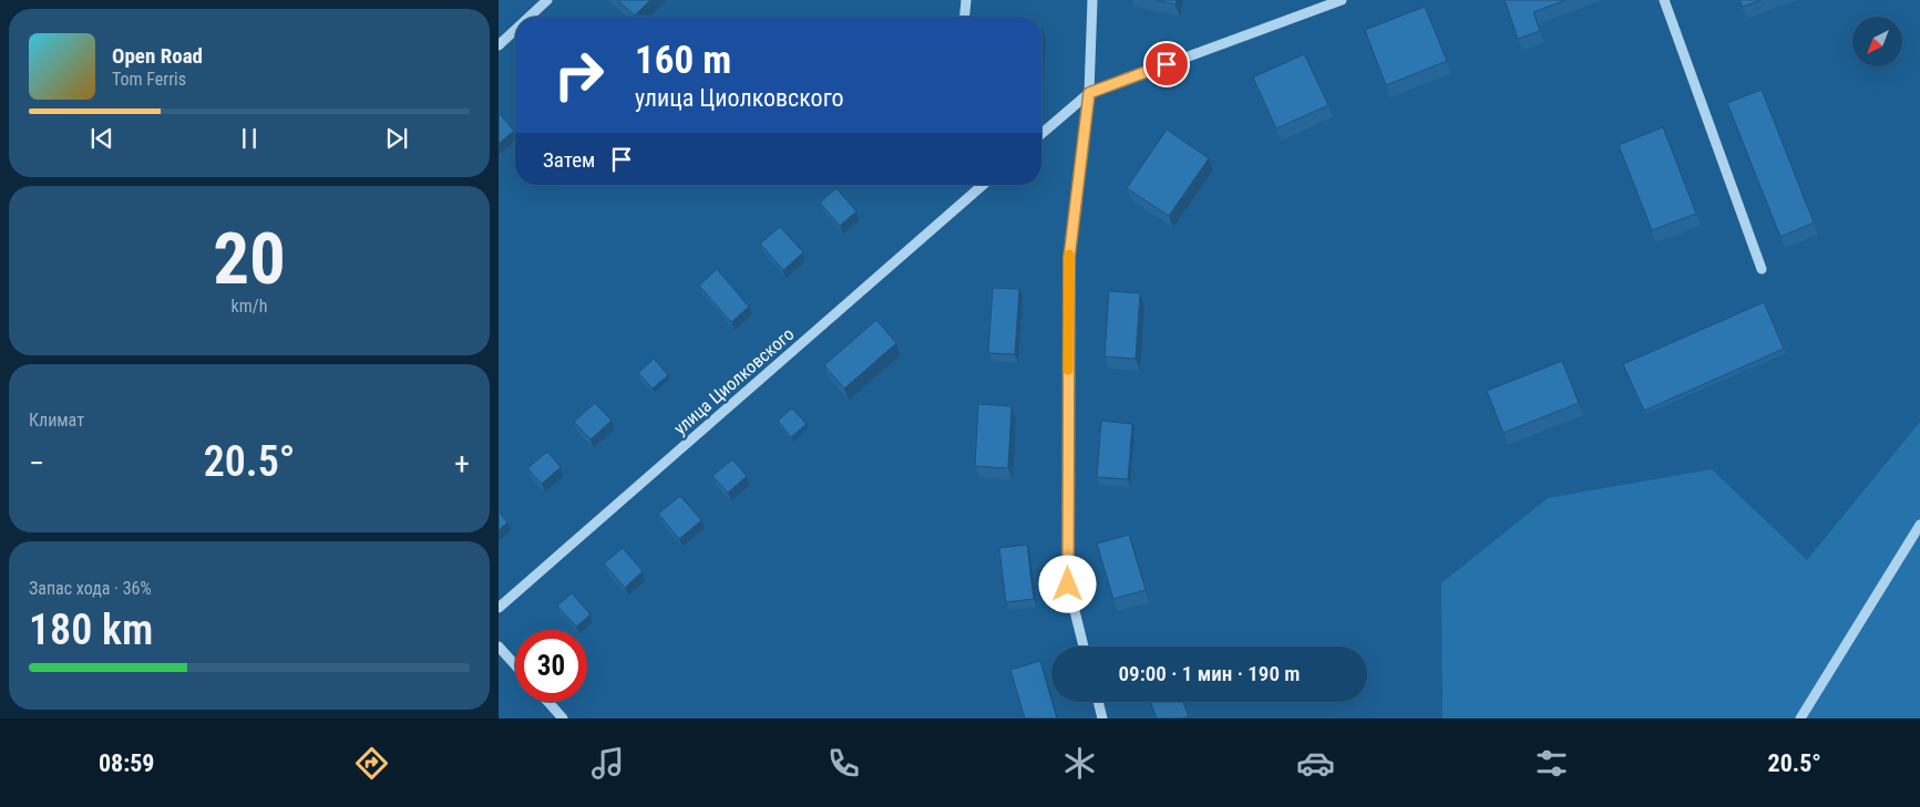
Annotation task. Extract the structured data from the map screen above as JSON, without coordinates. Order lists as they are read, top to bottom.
{
  "streets": {
    "street": ["улица Циолковского"]
  },
  "north": "bottom left",
  "page": {
    "turn": ["160 m", "улица Циолковского"],
    "song": ["Open Road", "Tom Ferris"],
    "then": "Затем",
    "tile": [
      ["20", "km/h"],
      "Климат",
      ["Запас хода · 36%", "180 km"]
    ],
    "heat": ["−", "20.5°", "+"],
    "limit": "30",
    "trip": "09:00 · 1 мин · 190 m",
    "tabs": ["08:59", "20.5°"]
  }
}
